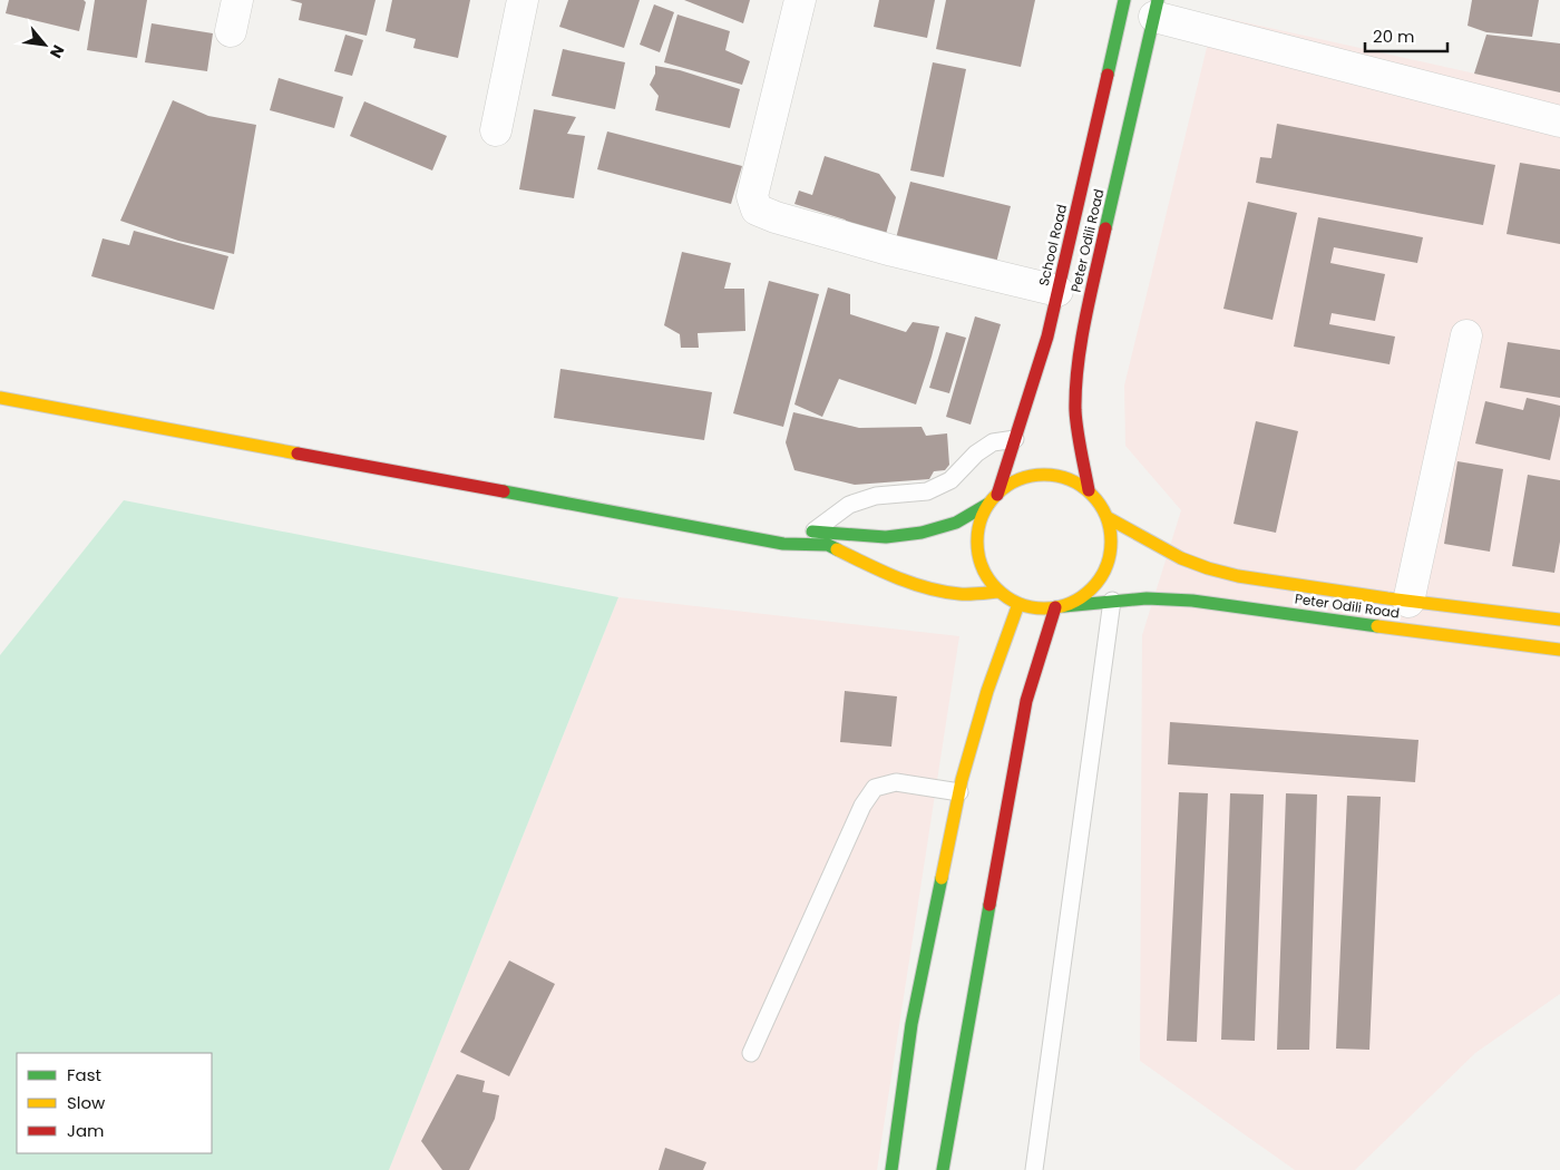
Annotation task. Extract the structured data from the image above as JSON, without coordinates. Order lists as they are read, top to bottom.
{
  "streets": {
    "main road": ["Peter Odili Road", "School Road"]
  },
  "crossings": [
    ["Peter Odili Road", "School Road"]
  ],
  "legend": ["Fast", "Slow", "Jam"],
  "scale_bar": "20 m",
  "north": "bottom right"
}
